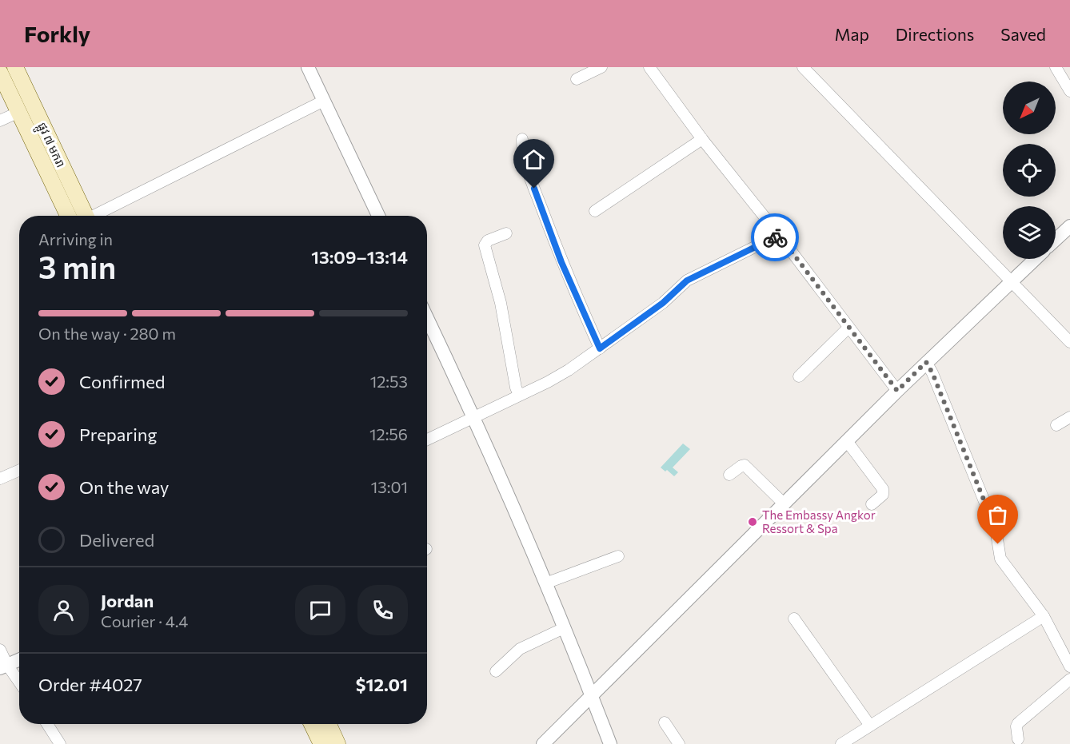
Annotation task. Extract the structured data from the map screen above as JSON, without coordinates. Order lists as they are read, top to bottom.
{
  "streets": {
    "main road": ["ផ្លូវ ៧ មករា"]
  },
  "places": ["The Embassy Angkor Ressort & Spa"],
  "north": "bottom left",
  "page": {
    "header": "Forkly",
    "nav": ["Map", "Directions", "Saved"],
    "heading": ["3 min", "Arriving in", "13:09–13:14"],
    "panel": [
      "Jordan",
      "Courier · 4.4",
      "Order #4027",
      "$12.01"
    ],
    "bar": "On the way · 280 m",
    "list": [
      ["Confirmed", "12:53"],
      ["Preparing", "12:56"],
      ["On the way", "13:01"],
      "Delivered"
    ]
  }
}
